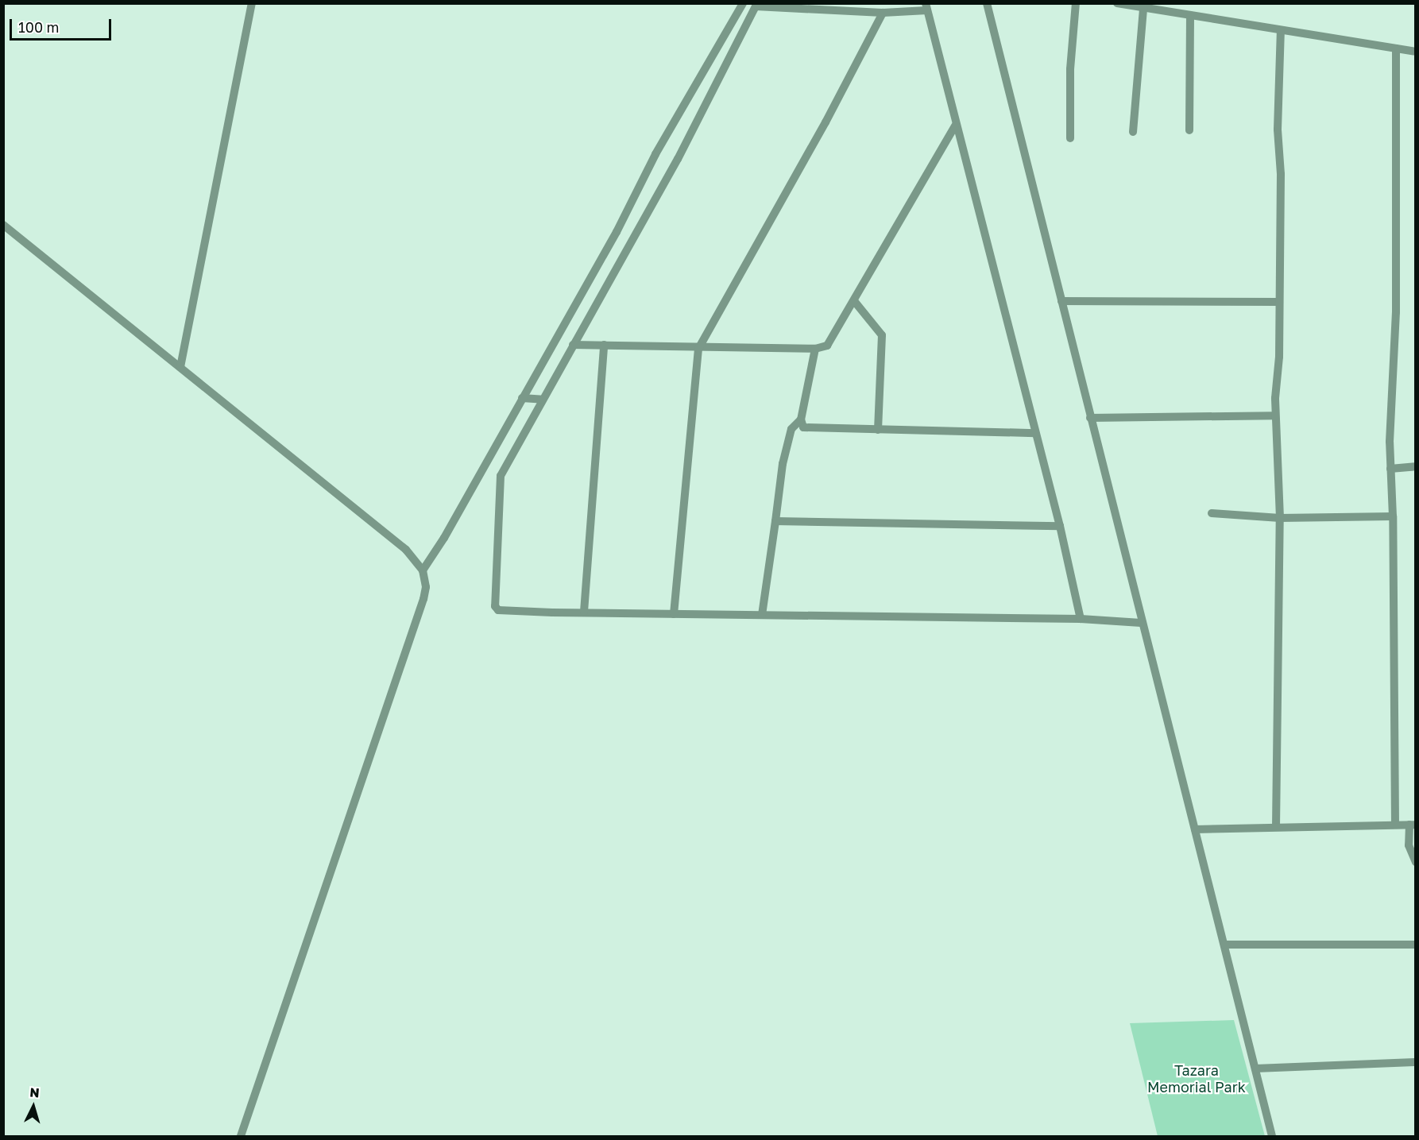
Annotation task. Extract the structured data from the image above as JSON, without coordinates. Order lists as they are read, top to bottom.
{
  "parks": ["Tazara Memorial Park"],
  "scale_bar": "100 m",
  "north": "top"
}
